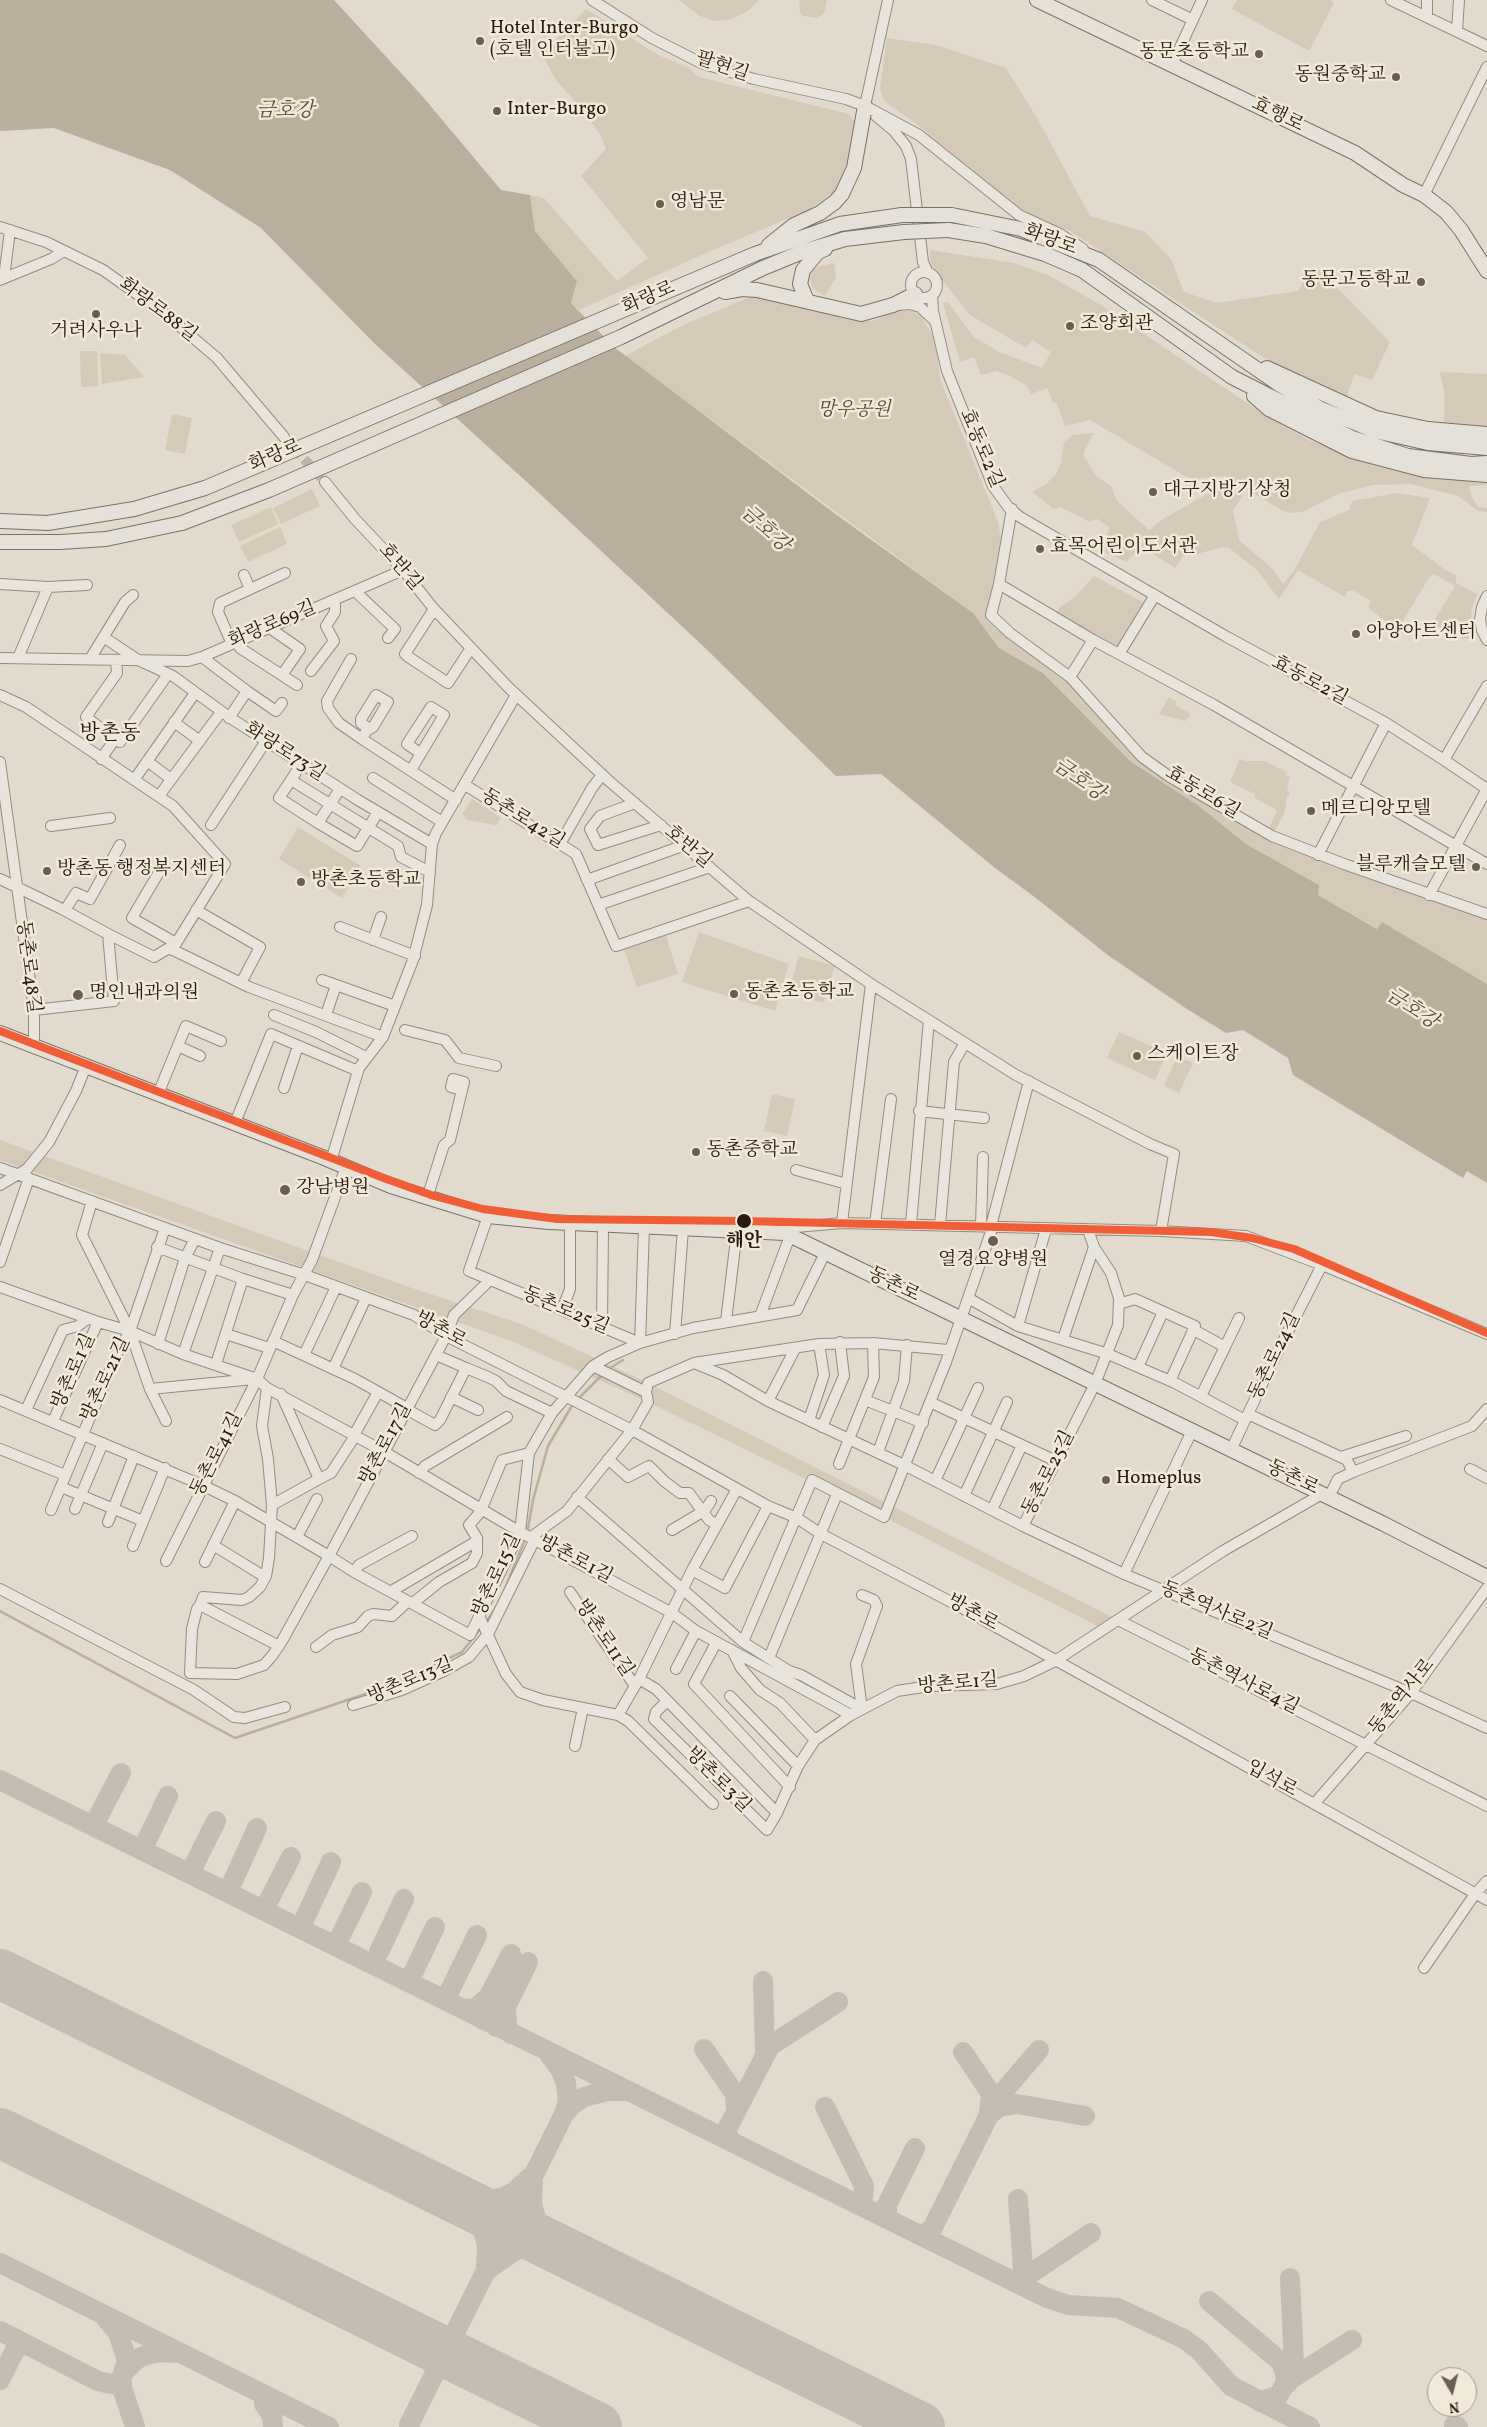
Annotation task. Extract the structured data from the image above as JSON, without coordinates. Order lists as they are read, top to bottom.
{
  "streets": {
    "main road": ["효행로", "화랑로", "동촌로"],
    "street": [
      "팔현길",
      "화랑로88길",
      "효동로2길",
      "호반길",
      "화랑로69길",
      "화랑로73길",
      "효동로6길",
      "동촌로42길",
      "동촌로48길",
      "동촌로25길",
      "방촌로",
      "동촌로24길",
      "방촌로1길",
      "방촌로21길",
      "방촌로17길",
      "동촌로41길",
      "방촌로15길",
      "동촌역사로2길",
      "방촌로11길",
      "방촌로13길",
      "동촌역사로4길",
      "동촌역사로",
      "입석로",
      "방촌로3길"
    ]
  },
  "crossings": [
    ["팔현길", "화랑로"],
    ["효동로2길", "효동로6길"],
    ["호반길", "화랑로69길"],
    ["호반길", "동촌로42길"],
    ["화랑로69길", "화랑로73길"],
    ["화랑로73길", "동촌로42길"],
    ["동촌로42길", "동촌로"],
    ["동촌로48길", "동촌로"],
    ["동촌로", "동촌로25길"],
    ["동촌로", "동촌로24길"],
    ["동촌로", "동촌로41길"],
    ["동촌로25길", "동촌역사로2길"],
    ["방촌로", "방촌로1길"],
    ["방촌로", "방촌로21길"],
    ["방촌로", "방촌로17길"],
    ["방촌로", "동촌로41길"],
    ["방촌로", "방촌로15길"],
    ["방촌로", "방촌로11길"],
    ["방촌로", "방촌로13길"],
    ["방촌로", "입석로"],
    ["방촌로1길", "방촌로21길"],
    ["방촌로1길", "방촌로17길"],
    ["방촌로1길", "동촌로41길"],
    ["방촌로1길", "방촌로15길"],
    ["방촌로1길", "방촌로11길"],
    ["방촌로1길", "방촌로13길"],
    ["방촌로1길", "입석로"],
    ["방촌로1길", "방촌로3길"],
    ["방촌로21길", "방촌로15길"],
    ["방촌로17길", "방촌로15길"],
    ["동촌로41길", "방촌로15길"],
    ["동촌역사로2길", "동촌역사로"],
    ["방촌로11길", "방촌로3길"],
    ["동촌역사로4길", "동촌역사로"],
    ["동촌역사로", "입석로"]
  ],
  "districts": ["방촌동"],
  "water": ["금호강"],
  "parks": ["망우공원"],
  "places": [
    "Hotel Inter-Burgo (호텔 인터불고)",
    "동문초등학교",
    "동원중학교",
    "Inter-Burgo",
    "영남문",
    "동문고등학교",
    "거려사우나",
    "조양회관",
    "대구지방기상청",
    "효목어린이도서관",
    "아양아트센터",
    "메르디앙모텔",
    "블루캐슬모텔",
    "방촌동 행정복지센터",
    "방촌초등학교",
    "동촌초등학교",
    "명인내과의원",
    "스케이트장",
    "동촌중학교",
    "강남병원",
    "해안",
    "열경요양병원",
    "Homeplus"
  ],
  "north": "bottom"
}
